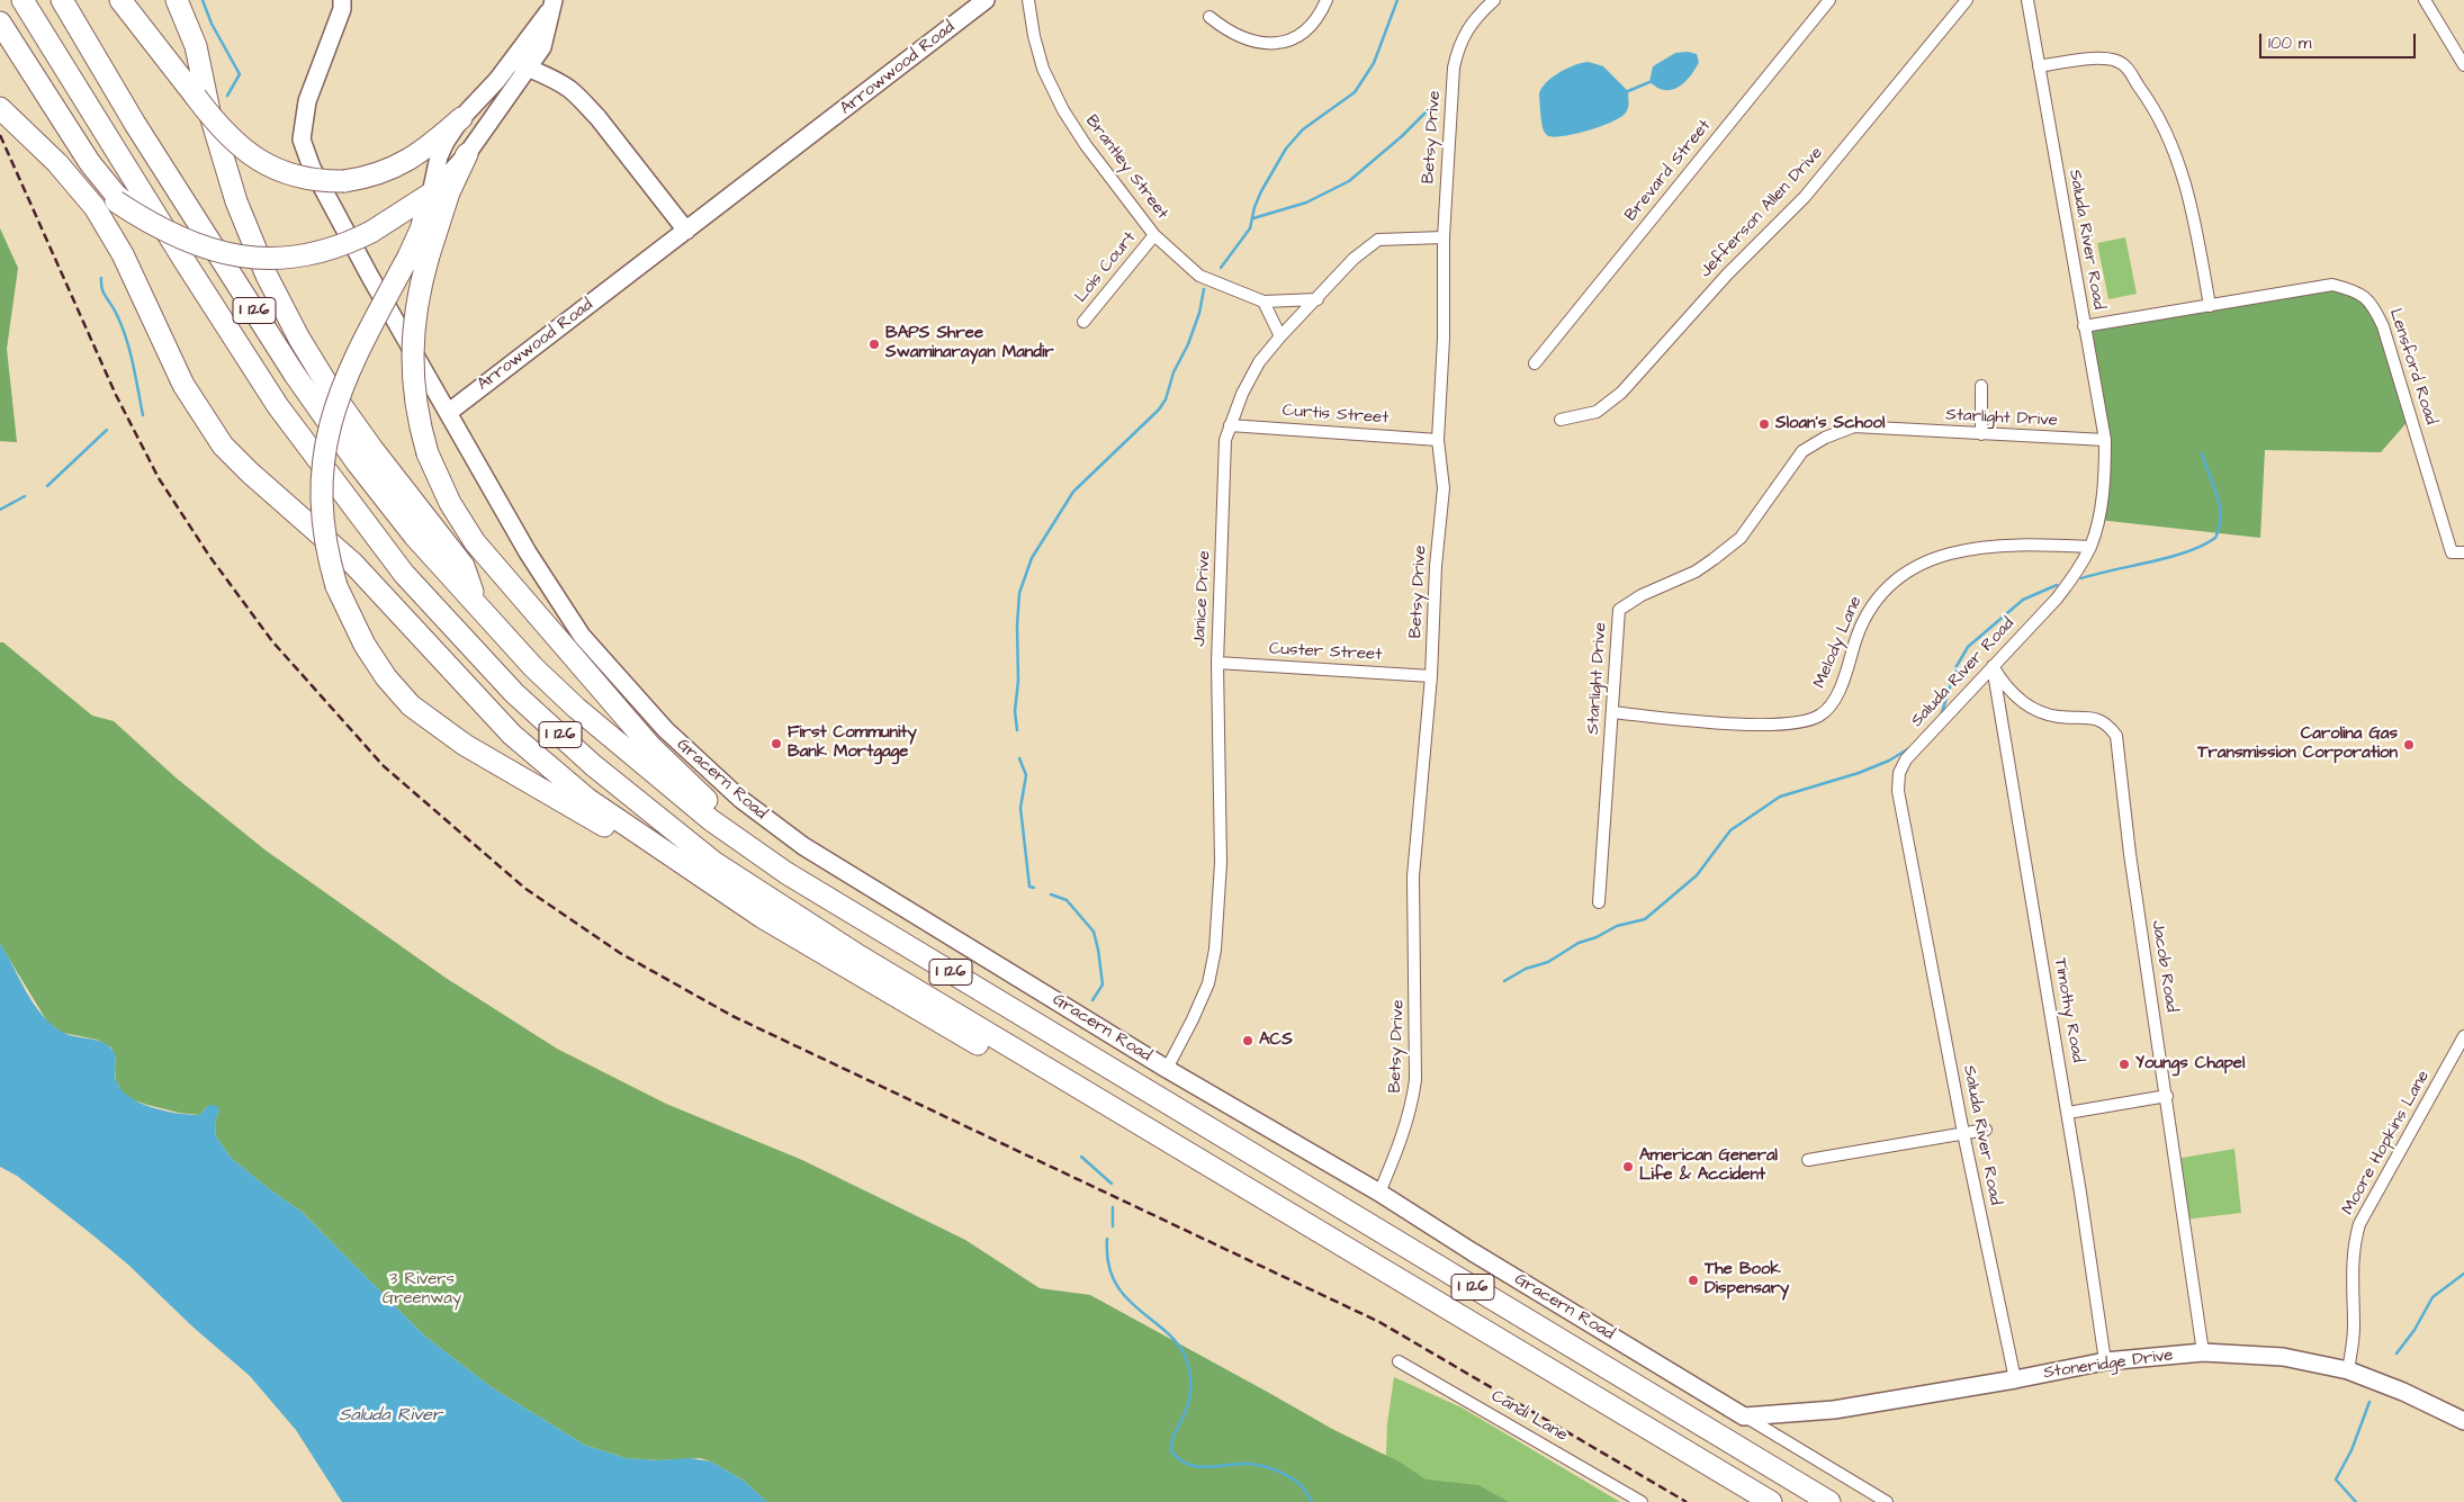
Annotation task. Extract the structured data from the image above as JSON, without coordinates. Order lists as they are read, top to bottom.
{
  "streets": {
    "highway": ["I 126"],
    "street": [
      "Arrowwood Road",
      "Betsy Drive",
      "Brantley Street",
      "Brevard Street",
      "Jefferson Allen Drive",
      "Saluda River Road",
      "Lois Court",
      "Lensford Road",
      "Curtis Street",
      "Starlight Drive",
      "Janice Drive",
      "Melody Lane",
      "Custer Street",
      "Gracern Road",
      "Jacob Road",
      "Timothy Road",
      "Moore Hopkins Lane",
      "Stoneridge Drive",
      "Candi Lane"
    ]
  },
  "crossings": [
    ["Arrowwood Road", "Gracern Road"],
    ["Betsy Drive", "Curtis Street"],
    ["Betsy Drive", "Janice Drive"],
    ["Betsy Drive", "Custer Street"],
    ["Betsy Drive", "Gracern Road"],
    ["Brantley Street", "Lois Court"],
    ["Brantley Street", "Janice Drive"],
    ["Saluda River Road", "Lensford Road"],
    ["Saluda River Road", "Starlight Drive"],
    ["Saluda River Road", "Melody Lane"],
    ["Saluda River Road", "Jacob Road"],
    ["Saluda River Road", "Timothy Road"],
    ["Saluda River Road", "Stoneridge Drive"],
    ["Curtis Street", "Janice Drive"],
    ["Starlight Drive", "Melody Lane"],
    ["Janice Drive", "Custer Street"],
    ["Janice Drive", "Gracern Road"],
    ["Gracern Road", "Stoneridge Drive"],
    ["Jacob Road", "Timothy Road"],
    ["Jacob Road", "Stoneridge Drive"],
    ["Timothy Road", "Stoneridge Drive"],
    ["Moore Hopkins Lane", "Stoneridge Drive"]
  ],
  "water": ["Saluda River"],
  "parks": ["3 Rivers Greenway"],
  "places": [
    "BAPS Shree Swaminarayan Mandir",
    "Sloan's School",
    "First Community Bank Mortgage",
    "Carolina Gas Transmission Corporation",
    "ACS",
    "Youngs Chapel",
    "American General Life & Accident",
    "The Book Dispensary"
  ],
  "scale_bar": "100 m"
}
